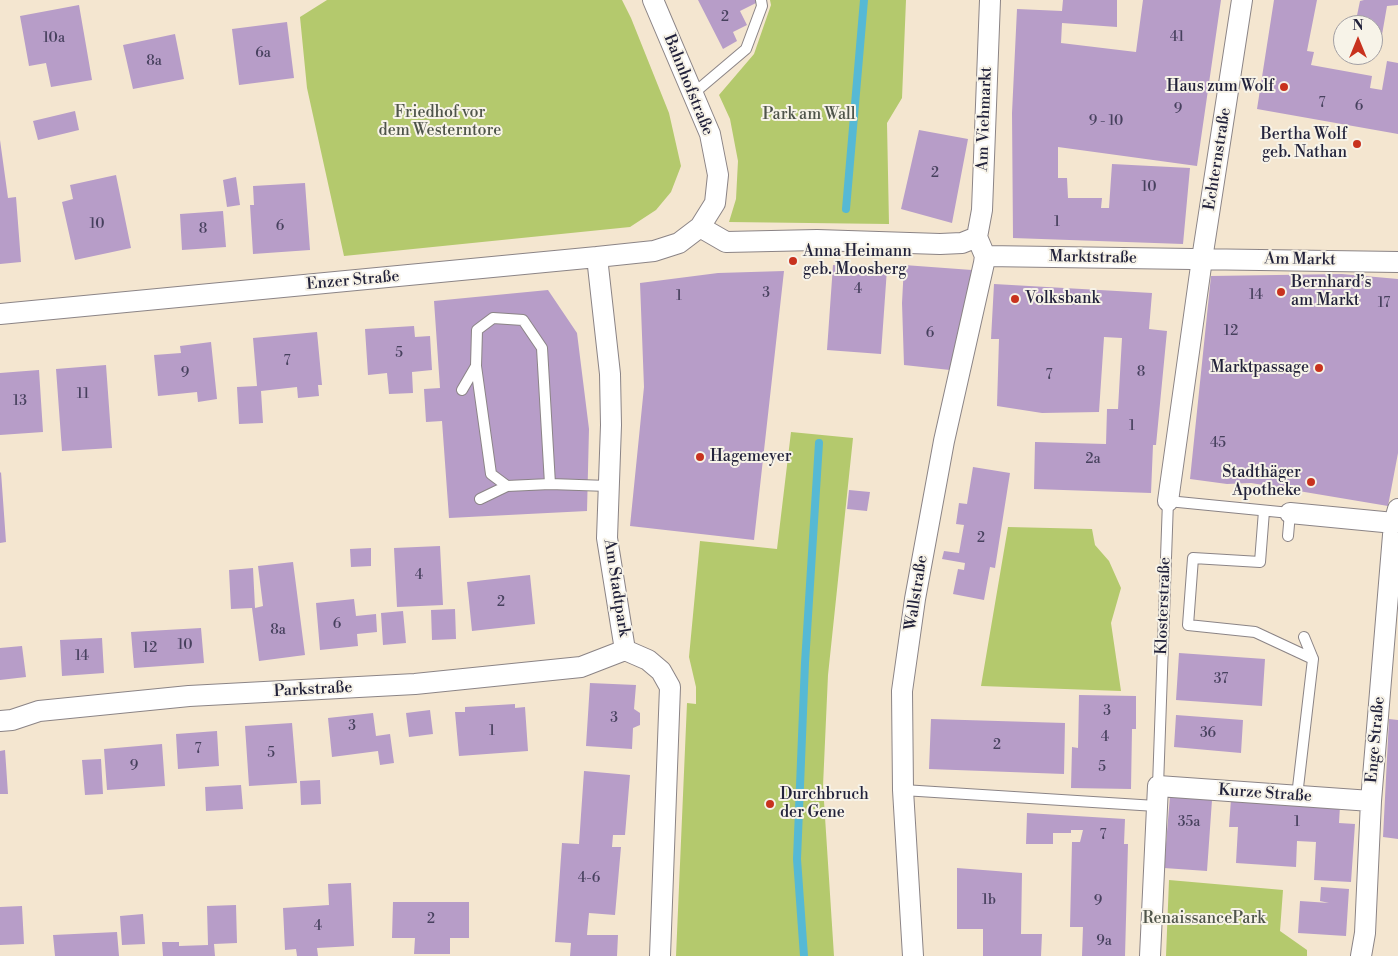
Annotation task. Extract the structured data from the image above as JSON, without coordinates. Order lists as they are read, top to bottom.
{
  "streets": {
    "street": [
      "Bahnhofstraße",
      "Am Viehmarkt",
      "Echternstraße",
      "Marktstraße",
      "Am Markt",
      "Enzer Straße",
      "Am Stadtpark",
      "Wallstraße",
      "Klosterstraße",
      "Parkstraße",
      "Enge Straße",
      "Kurze Straße"
    ]
  },
  "crossings": [
    ["Bahnhofstraße", "Enzer Straße"],
    ["Echternstraße", "Marktstraße"],
    ["Echternstraße", "Am Markt"],
    ["Echternstraße", "Klosterstraße"],
    ["Marktstraße", "Am Markt"],
    ["Marktstraße", "Wallstraße"],
    ["Marktstraße", "Klosterstraße"],
    ["Am Markt", "Klosterstraße"],
    ["Enzer Straße", "Am Stadtpark"],
    ["Am Stadtpark", "Parkstraße"],
    ["Klosterstraße", "Enge Straße"],
    ["Klosterstraße", "Kurze Straße"],
    ["Enge Straße", "Kurze Straße"]
  ],
  "parks": ["Friedhof vor dem Westerntore", "Park am Wall", "RenaissancePark"],
  "places": [
    "Haus zum Wolf",
    "Bertha Wolf geb. Nathan",
    "Anna Heimann geb. Moosberg",
    "Bernhard’s am Markt",
    "Volksbank",
    "Marktpassage",
    "Hagemeyer",
    "Stadthäger Apotheke",
    "Durchbruch der Gene"
  ],
  "house_numbers": [
    "2",
    "41",
    "10a",
    "6a",
    "8a",
    "7",
    "6",
    "9",
    "9 - 10",
    "2",
    "10",
    "1",
    "10",
    "6",
    "8",
    "4",
    "3",
    "14",
    "1",
    "17",
    "12",
    "6",
    "5",
    "7",
    "8",
    "9",
    "7",
    "11",
    "13",
    "1",
    "45",
    "2a",
    "2",
    "4",
    "2",
    "6",
    "8a",
    "10",
    "12",
    "14",
    "37",
    "3",
    "3",
    "3",
    "1",
    "36",
    "4",
    "2",
    "7",
    "5",
    "9",
    "5",
    "35a",
    "1",
    "7",
    "4-6",
    "1b",
    "9",
    "2",
    "4",
    "9a"
  ],
  "north": "top"
}
